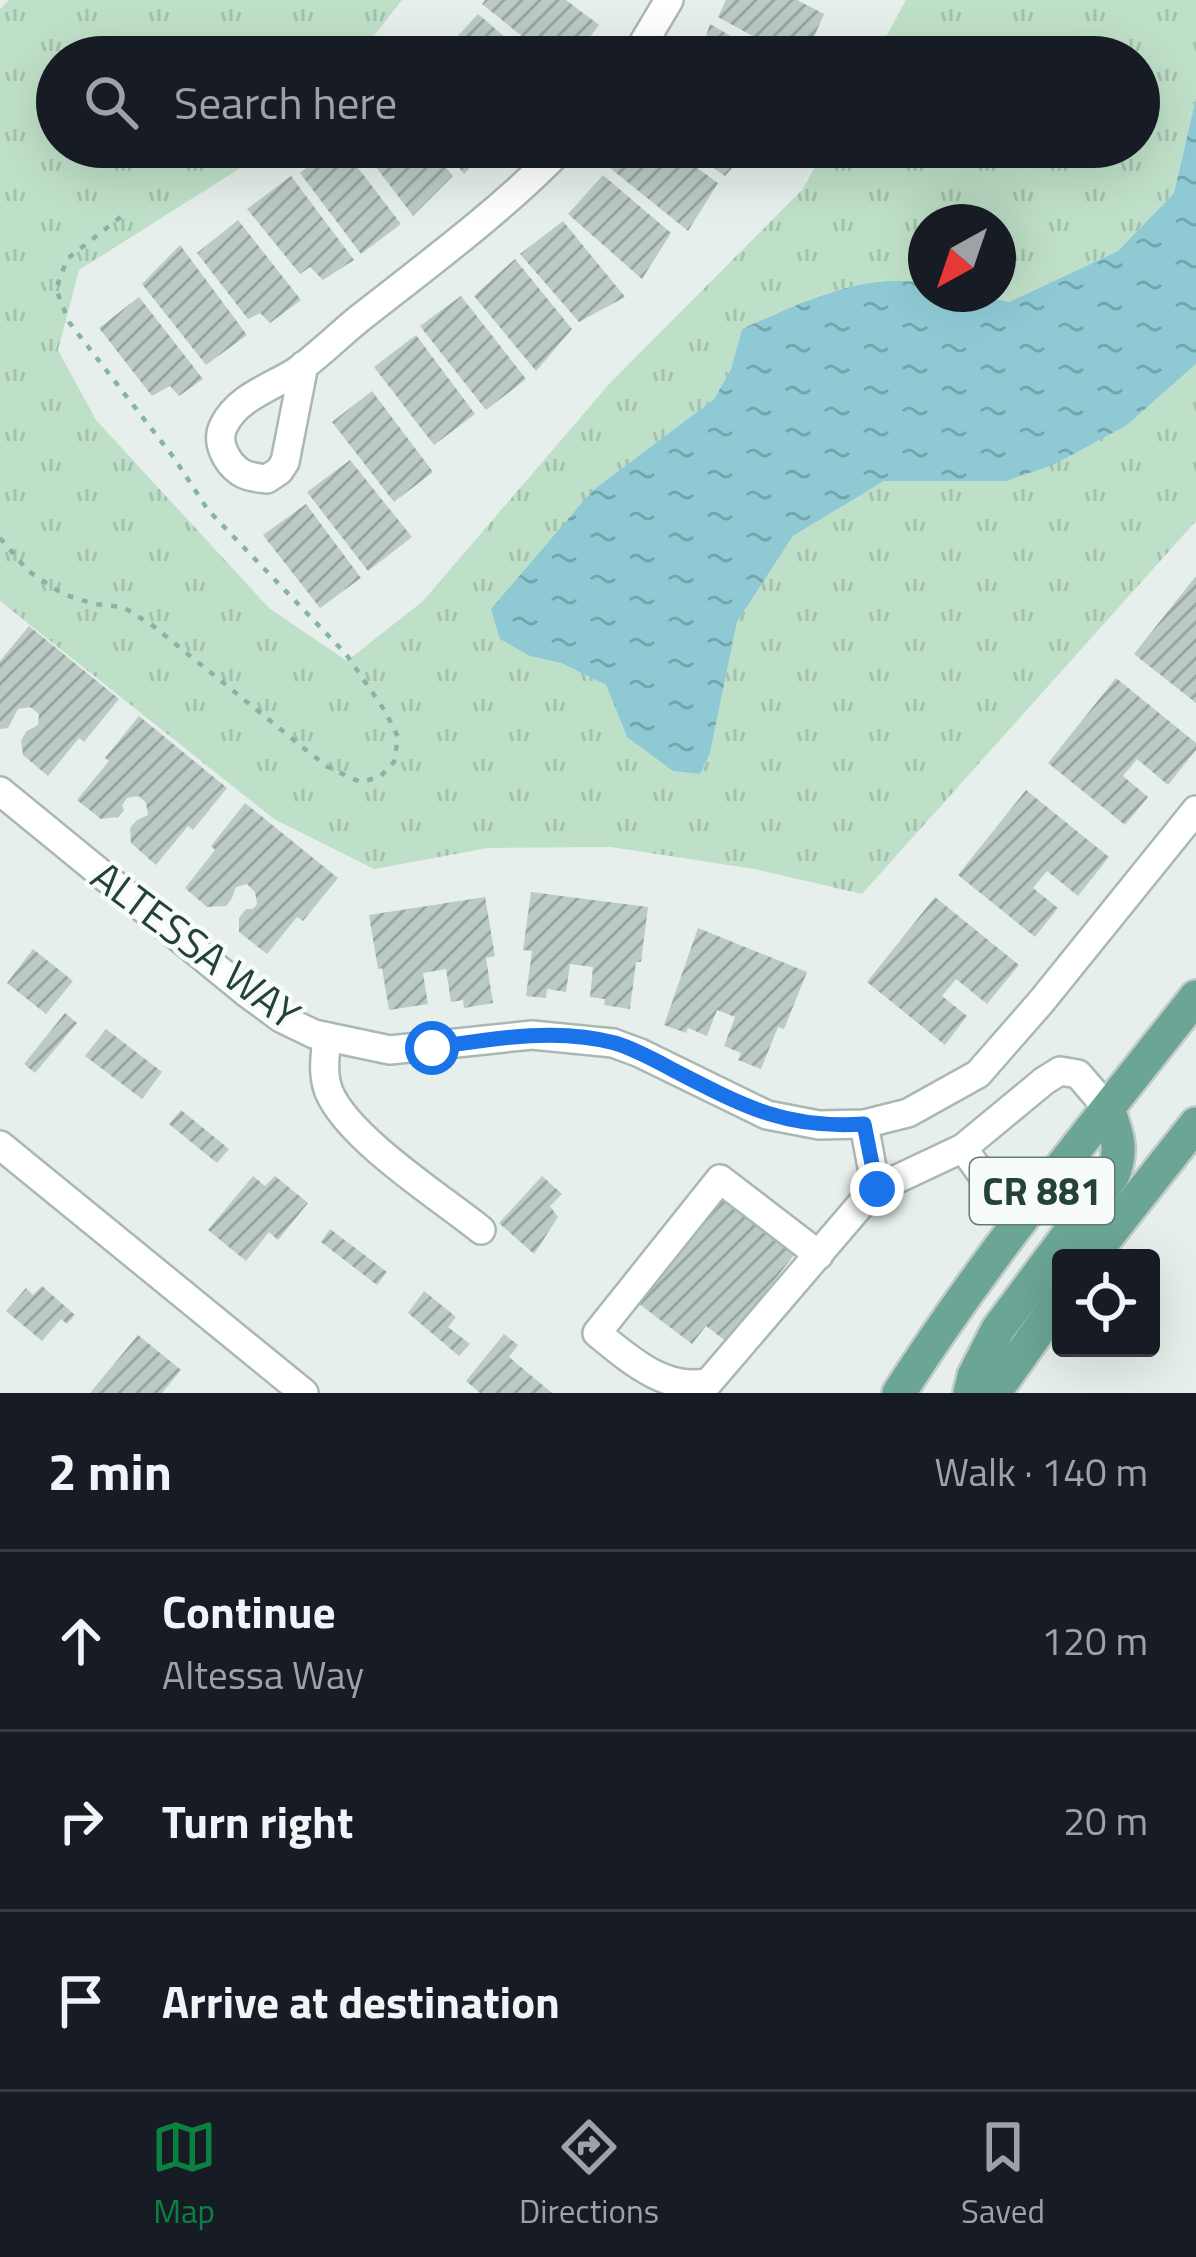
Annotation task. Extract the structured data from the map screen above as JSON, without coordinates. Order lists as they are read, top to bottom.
{
  "streets": {
    "main road": ["CR 881"],
    "street": ["ALTESSA WAY"]
  },
  "north": "bottom left",
  "page": {
    "search": "Search here",
    "heading": ["2 min", "Walk · 140 m"],
    "list": [
      ["Continue", "Altessa Way", "120 m"],
      ["Turn right", "20 m"],
      "Arrive at destination"
    ],
    "nav": ["Map", "Directions", "Saved"]
  }
}
